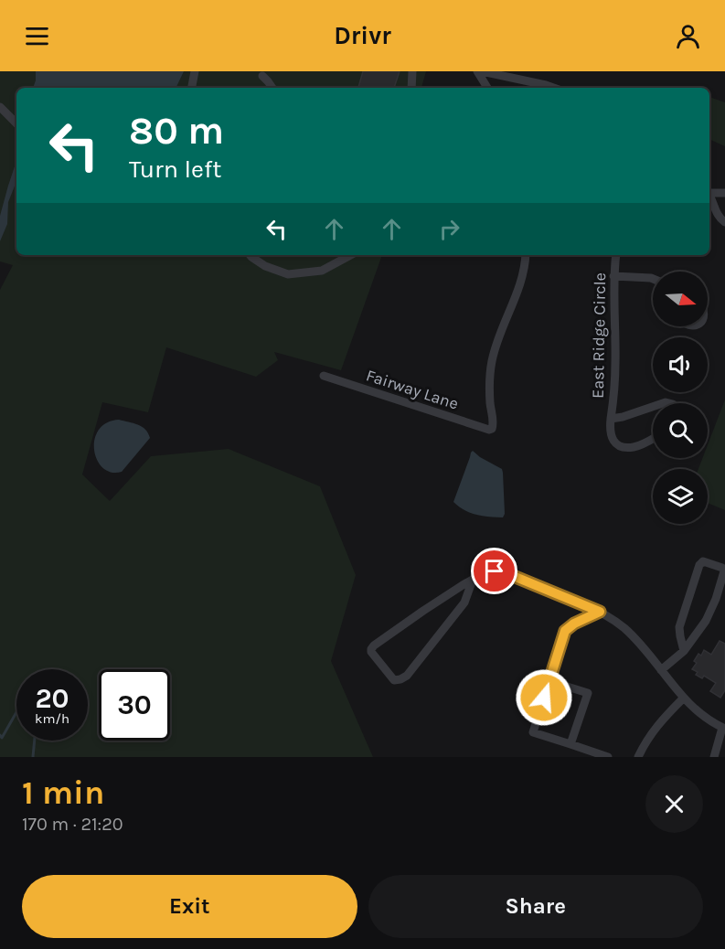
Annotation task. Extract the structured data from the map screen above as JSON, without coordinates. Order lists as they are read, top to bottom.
{
  "streets": {
    "street": ["East Ridge Circle", "Fairway Lane"]
  },
  "north": "right",
  "page": {
    "header": "Drivr",
    "turn": ["80 m", "Turn left"],
    "speed": "20 km/h",
    "limit": "30",
    "heading": ["1 min", "170 m · 21:20"],
    "buttons": ["Exit", "Share"]
  }
}
